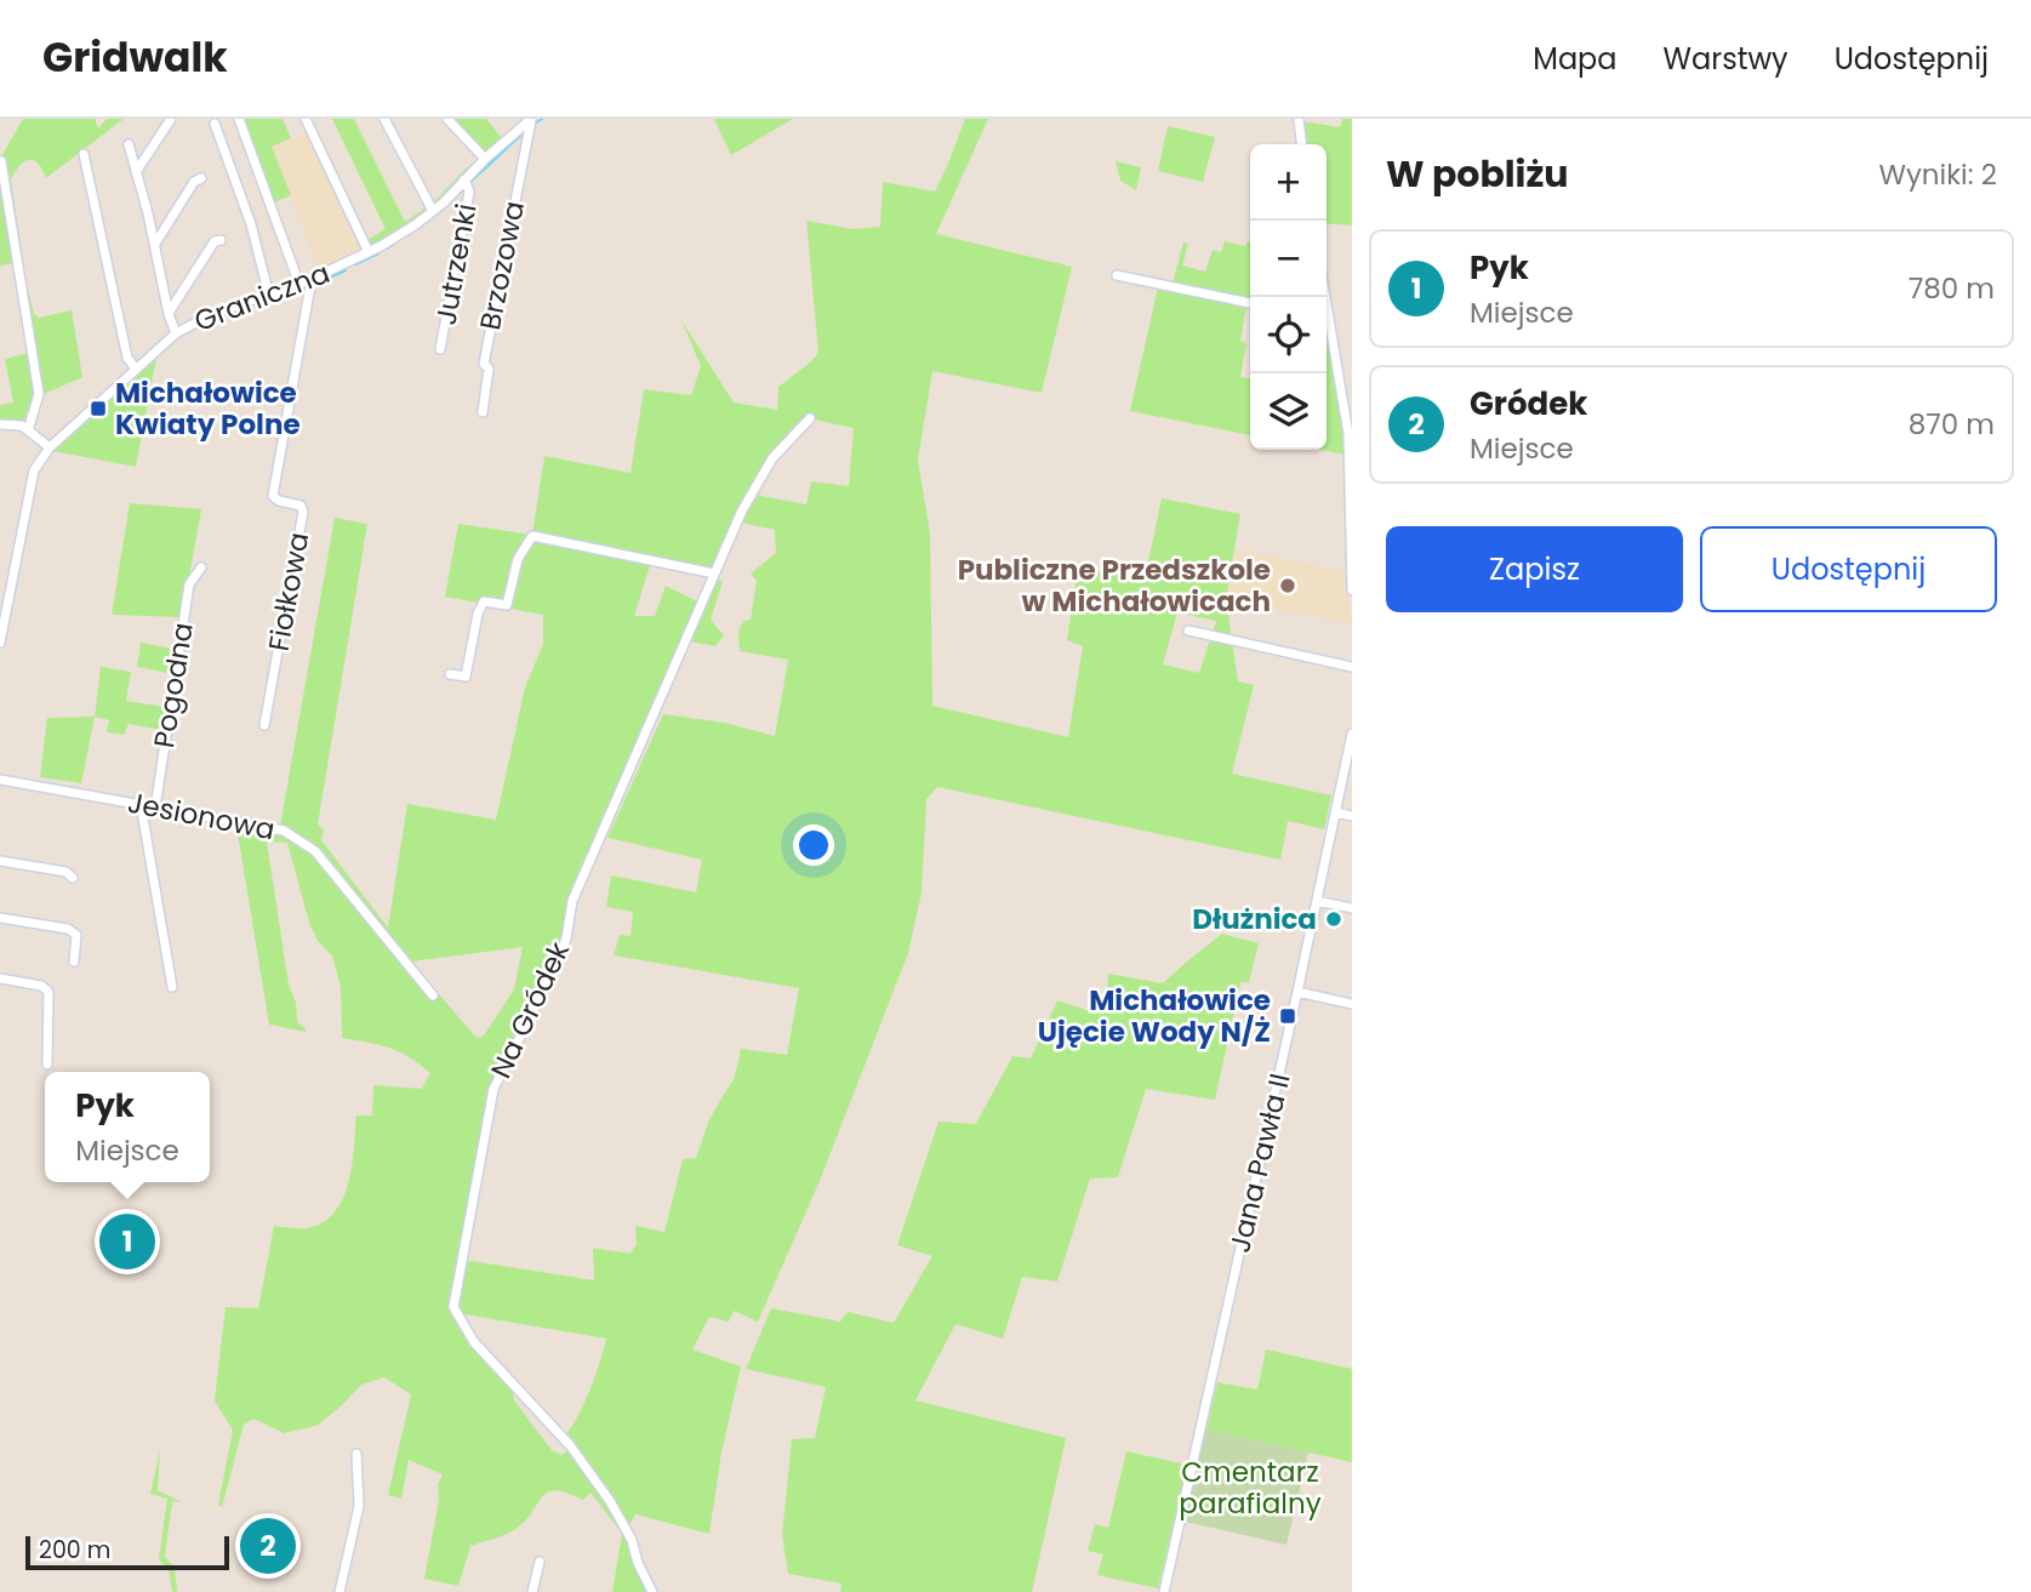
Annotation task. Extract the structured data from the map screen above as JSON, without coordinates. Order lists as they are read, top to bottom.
{
  "streets": {
    "street": [
      "Jutrzenki",
      "Brzozowa",
      "Graniczna",
      "Fiołkowa",
      "Pogodna",
      "Jesionowa",
      "Na Gródek",
      "Jana Pawła II"
    ]
  },
  "crossings": [
    ["Jutrzenki", "Graniczna"],
    ["Brzozowa", "Graniczna"],
    ["Graniczna", "Fiołkowa"],
    ["Pogodna", "Jesionowa"]
  ],
  "parks": ["Cmentarz parafialny"],
  "places": {
    "transit": ["Michałowice Kwiaty Polne", "Michałowice Ujęcie Wody N/Ż"],
    "other": ["Publiczne Przedszkole w Michałowicach", "Dłużnica"]
  },
  "scale_bar": "200 m",
  "page": {
    "header": "Gridwalk",
    "nav": ["Mapa", "Warstwy", "Udostępnij"],
    "heading": ["W pobliżu", "Wyniki: 2"],
    "map_buttons": ["+", "−"],
    "list": [
      {
        "mark": "1",
        "name": "Pyk",
        "note": "Miejsce",
        "value": "780 m"
      },
      {
        "mark": "2",
        "name": "Gródek",
        "note": "Miejsce",
        "value": "870 m"
      }
    ],
    "buttons": ["Zapisz", "Udostępnij"],
    "popup": ["Pyk", "Miejsce"],
    "pins": ["1", "2"],
    "scale": "200 m"
  }
}
